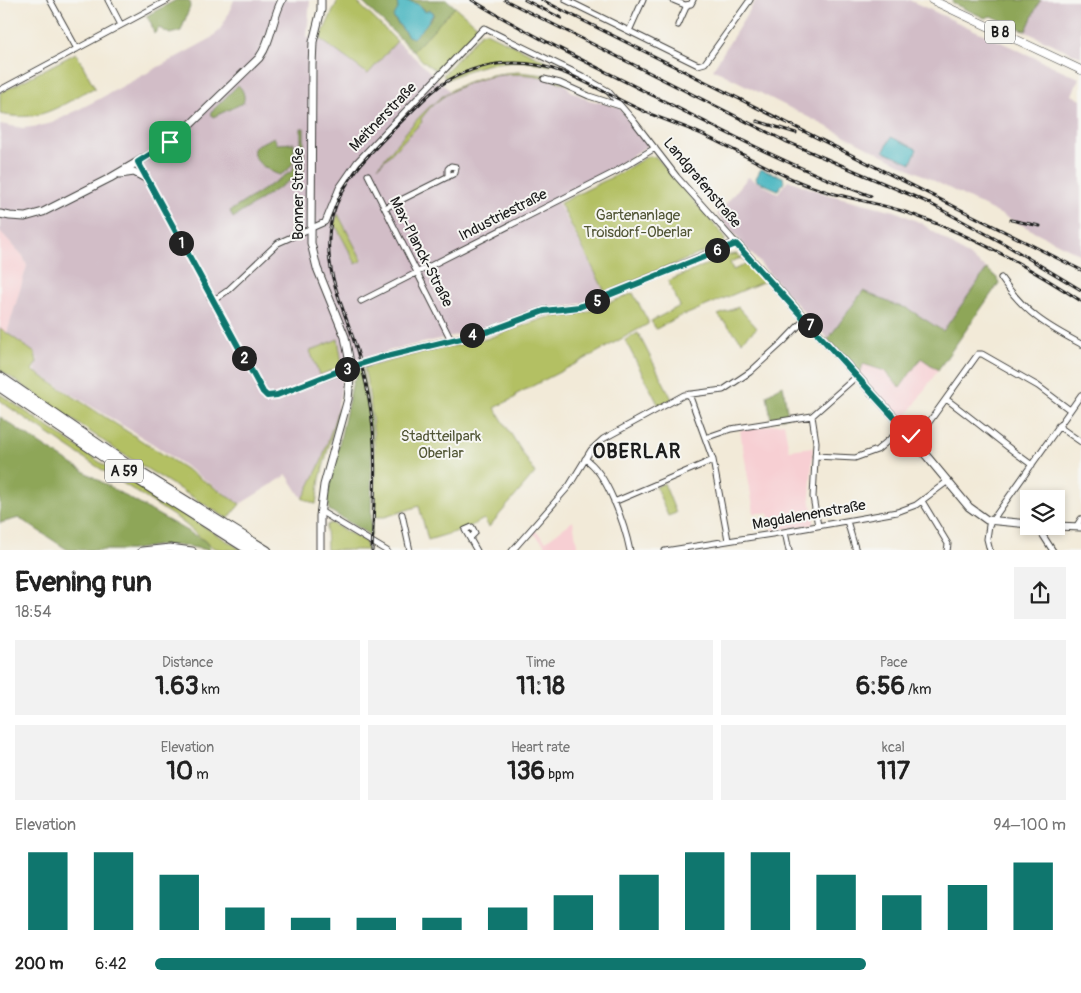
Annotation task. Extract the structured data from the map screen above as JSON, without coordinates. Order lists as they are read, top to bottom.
{
  "streets": {
    "highway": ["A 59"],
    "main road": ["B 8"],
    "street": [
      "Meitnerstraße",
      "Landgrafenstraße",
      "Bonner Straße",
      "Industriestraße",
      "Max-Planck-Straße",
      "Magdalenenstraße"
    ]
  },
  "crossings": [
    ["Meitnerstraße", "Landgrafenstraße"],
    ["Meitnerstraße", "Bonner Straße"],
    ["Landgrafenstraße", "Industriestraße"],
    ["Landgrafenstraße", "Magdalenenstraße"],
    ["Industriestraße", "Max-Planck-Straße"]
  ],
  "districts": ["OBERLAR"],
  "parks": ["Gartenanlage Troisdorf-Oberlar", "Stadtteilpark Oberlar"],
  "page": {
    "pins": [
      "1",
      "6",
      "5",
      "7",
      "4",
      "2",
      "3"
    ],
    "heading": ["Evening run", "18:54"],
    "stats": [
      ["Distance", "1.63 km"],
      ["Time", "11:18"],
      ["Pace", "6:56 /km"],
      ["Elevation", "10 m"],
      ["Heart rate", "136 bpm"],
      ["kcal", "117"]
    ],
    "chart": ["Elevation", "94–100 m"],
    "list": [
      {
        "name": "200 m",
        "note": "6:42"
      }
    ]
  }
}
